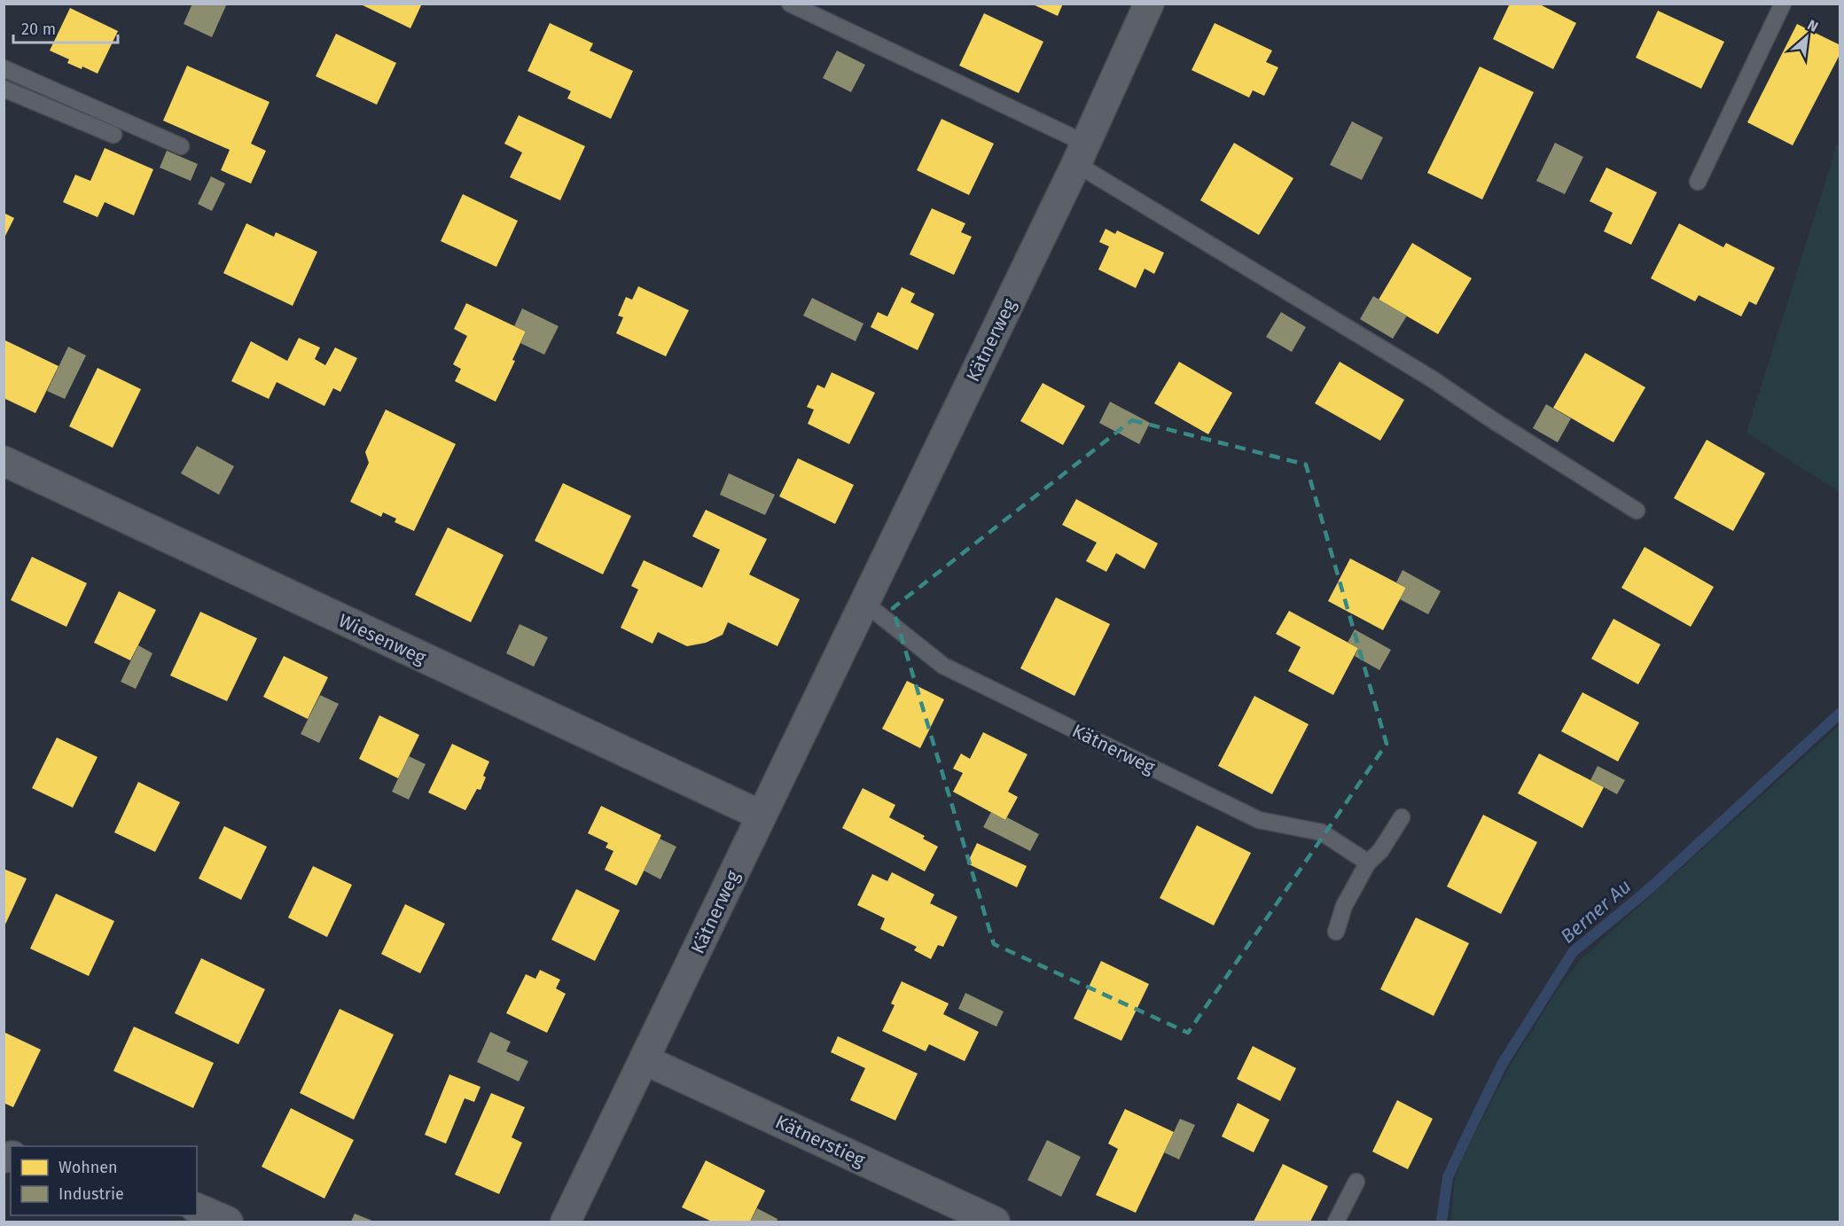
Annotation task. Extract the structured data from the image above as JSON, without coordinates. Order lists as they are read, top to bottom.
{
  "streets": {
    "street": ["Kätnerweg", "Wiesenweg", "Kätnerstieg"]
  },
  "crossings": [
    ["Kätnerweg", "Wiesenweg"],
    ["Kätnerweg", "Kätnerstieg"]
  ],
  "water": ["Berner Au"],
  "legend": ["Wohnen", "Industrie"],
  "scale_bar": "20 m",
  "north": "top right"
}
